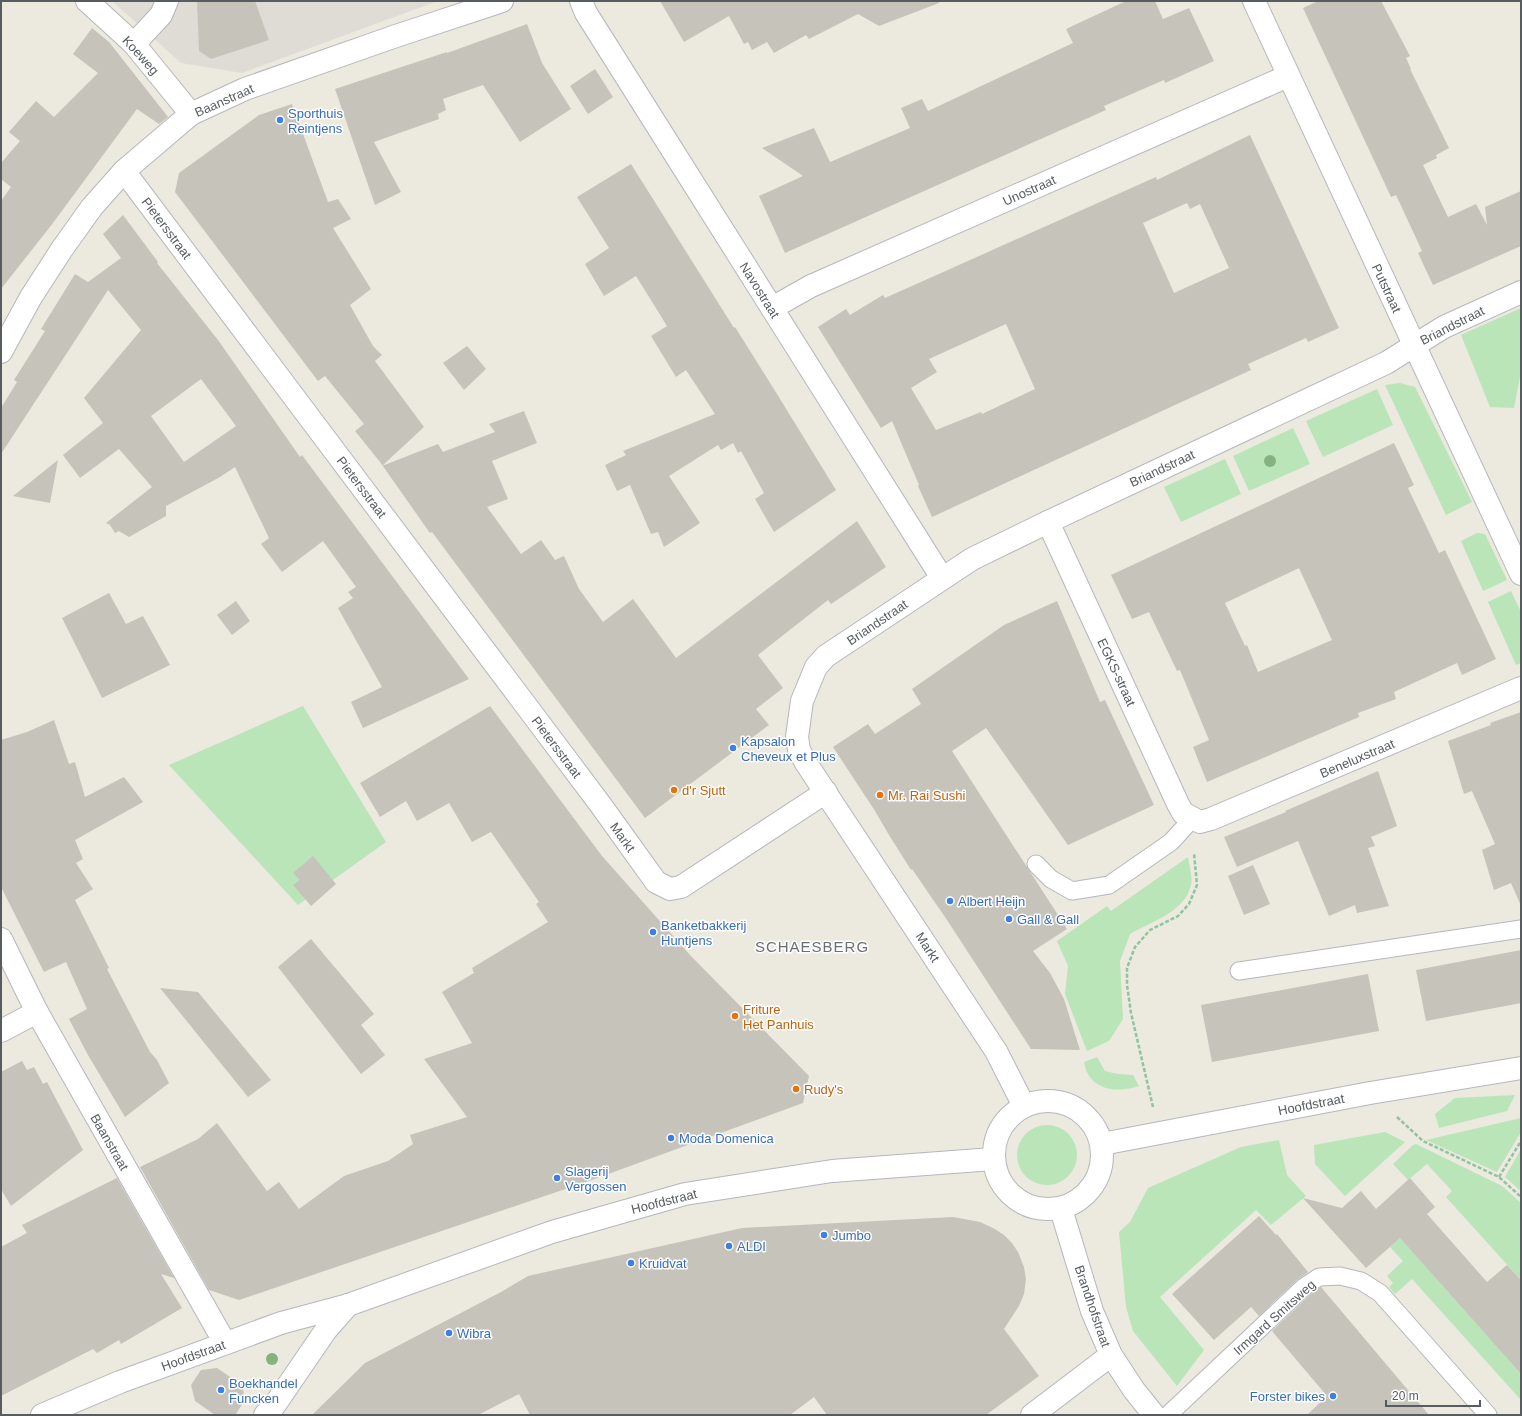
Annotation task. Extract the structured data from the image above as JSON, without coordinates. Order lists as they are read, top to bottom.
{
  "streets": {
    "street": [
      "Koeweg",
      "Baanstraat",
      "Unostraat",
      "Pietersstraat",
      "Putstraat",
      "Navostraat",
      "Briandstraat",
      "EGKS-straat",
      "Beneluxstraat",
      "Markt",
      "Hoofdstraat",
      "Brandhofstraat"
    ],
    "lane": ["Irmgard Smitsweg"]
  },
  "crossings": [
    ["Koeweg", "Baanstraat"],
    ["Baanstraat", "Pietersstraat"],
    ["Baanstraat", "Hoofdstraat"],
    ["Unostraat", "Putstraat"],
    ["Unostraat", "Navostraat"],
    ["Pietersstraat", "Markt"],
    ["Putstraat", "Briandstraat"],
    ["Navostraat", "Briandstraat"],
    ["Briandstraat", "EGKS-straat"],
    ["Briandstraat", "Markt"],
    ["EGKS-straat", "Beneluxstraat"],
    ["Markt", "Hoofdstraat"],
    ["Markt", "Brandhofstraat"],
    ["Hoofdstraat", "Brandhofstraat"]
  ],
  "districts": ["SCHAESBERG"],
  "places": [
    "Sporthuis Reintjens",
    "Kapsalon Cheveux et Plus",
    "d'r Sjutt",
    "Mr. Rai Sushi",
    "Albert Heijn",
    "Gall & Gall",
    "Banketbakkerij Huntjens",
    "Friture Het Panhuis",
    "Rudy's",
    "Moda Domenica",
    "Slagerij Vergossen",
    "Jumbo",
    "ALDI",
    "Kruidvat",
    "Wibra",
    "Boekhandel Funcken",
    "Forster bikes"
  ],
  "scale_bar": "20 m"
}
